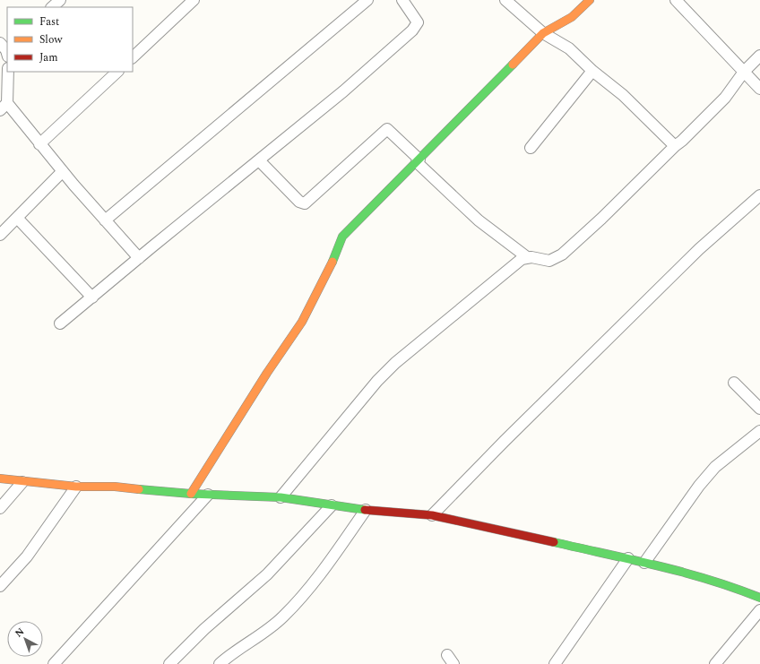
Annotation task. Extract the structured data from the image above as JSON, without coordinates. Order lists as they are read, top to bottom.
{
  "legend": ["Fast", "Slow", "Jam"],
  "north": "top left"
}
